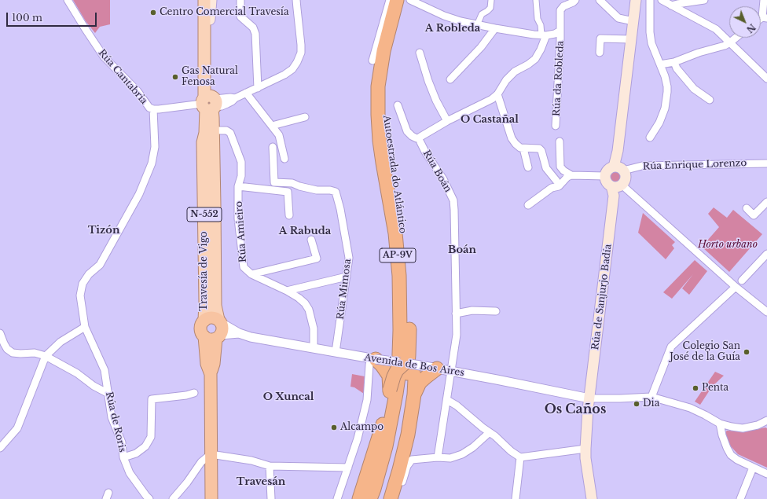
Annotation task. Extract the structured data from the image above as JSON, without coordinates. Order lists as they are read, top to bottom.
{
  "streets": {
    "highway": ["Autoestrada do Atlántico", "N-552", "AP-9V"],
    "main road": ["Travesía de Vigo", "Rúa de Sanjurjo Badía"],
    "street": [
      "Rúa Cantabria",
      "Rúa da Robleda",
      "Rúa Enrique Lorenzo",
      "Rúa Boán",
      "Rúa Amieiro",
      "Rúa Mimosa",
      "Avenida de Bos Aires",
      "Rúa de Roris"
    ]
  },
  "crossings": [
    ["Rúa Cantabria", "Travesía de Vigo"],
    ["Rúa Cantabria", "Rúa de Roris"],
    ["Rúa da Robleda", "Autoestrada do Atlántico"],
    ["Rúa Enrique Lorenzo", "Rúa de Sanjurjo Badía"],
    ["Rúa Boán", "Avenida de Bos Aires"],
    ["N-552", "Travesía de Vigo"],
    ["N-552", "Avenida de Bos Aires"],
    ["Rúa Amieiro", "Travesía de Vigo"],
    ["Rúa Amieiro", "Avenida de Bos Aires"],
    ["Travesía de Vigo", "Avenida de Bos Aires"],
    ["Rúa Mimosa", "Avenida de Bos Aires"],
    ["Rúa de Sanjurjo Badía", "Avenida de Bos Aires"]
  ],
  "districts": [
    "A Robleda",
    "O Castañal",
    "Tizón",
    "A Rabuda",
    "Boán",
    "O Xuncal",
    "Os Caños",
    "Travesán"
  ],
  "parks": ["Horto urbano"],
  "places": [
    "Centro Comercial Travesía",
    "Gas Natural Fenosa",
    "Colegio San José de la Guía",
    "Penta",
    "Dia",
    "Alcampo"
  ],
  "scale_bar": "100 m",
  "north": "bottom right"
}
